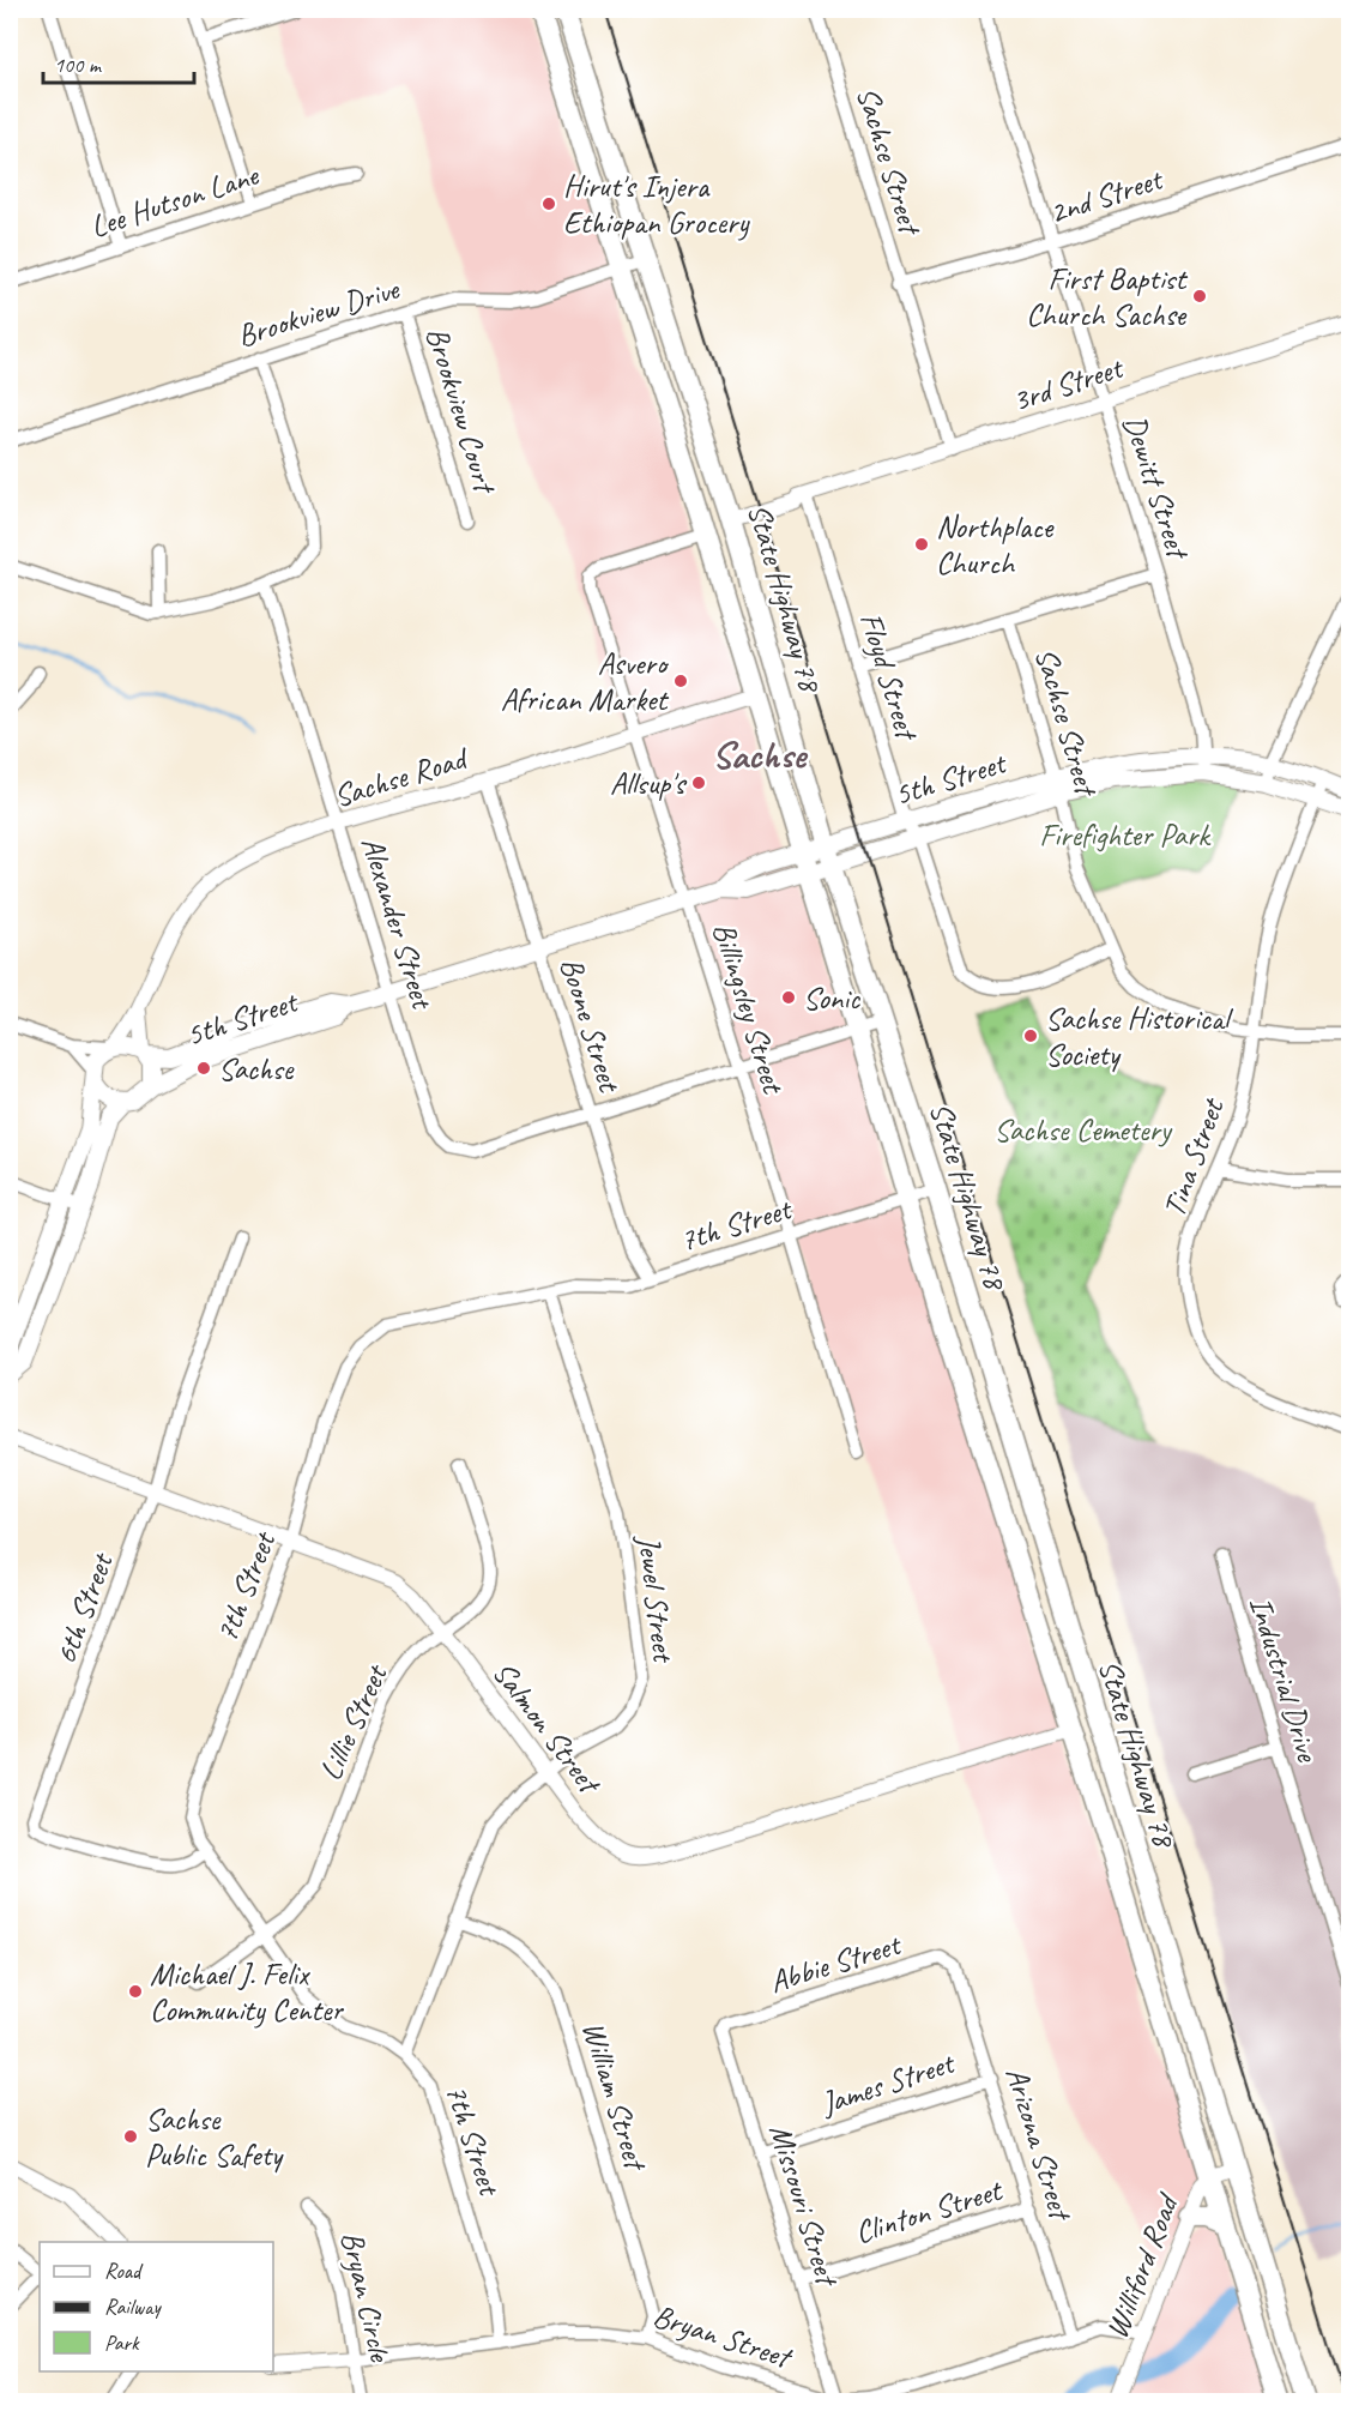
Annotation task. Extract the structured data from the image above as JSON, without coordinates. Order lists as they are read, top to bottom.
{
  "streets": {
    "main road": ["State Highway 78", "5th Street"],
    "street": [
      "Sachse Street",
      "2nd Street",
      "Lee Hutson Lane",
      "Brookview Drive",
      "3rd Street",
      "Brookview Court",
      "Dewitt Street",
      "Floyd Street",
      "Sachse Road",
      "Alexander Street",
      "Billingsley Street",
      "Boone Street",
      "Tina Street",
      "7th Street",
      "Jewel Street",
      "6th Street",
      "Industrial Drive",
      "Lillie Street",
      "Salmon Street",
      "Abbie Street",
      "James Street",
      "William Street",
      "Arizona Street",
      "Missouri Street",
      "Clinton Street",
      "Williford Road",
      "Bryan Circle",
      "Bryan Street"
    ]
  },
  "crossings": [
    ["Sachse Street", "2nd Street"],
    ["Sachse Street", "3rd Street"],
    ["Sachse Street", "Floyd Street"],
    ["Sachse Street", "5th Street"],
    ["Sachse Street", "Tina Street"],
    ["2nd Street", "Dewitt Street"],
    ["Brookview Drive", "Brookview Court"],
    ["Brookview Drive", "State Highway 78"],
    ["3rd Street", "Dewitt Street"],
    ["3rd Street", "State Highway 78"],
    ["3rd Street", "Floyd Street"],
    ["3rd Street", "Billingsley Street"],
    ["Dewitt Street", "5th Street"],
    ["State Highway 78", "Sachse Road"],
    ["State Highway 78", "5th Street"],
    ["State Highway 78", "7th Street"],
    ["State Highway 78", "Salmon Street"],
    ["State Highway 78", "Williford Road"],
    ["Floyd Street", "5th Street"],
    ["Sachse Road", "5th Street"],
    ["Sachse Road", "Alexander Street"],
    ["Sachse Road", "Billingsley Street"],
    ["Sachse Road", "Boone Street"],
    ["5th Street", "Alexander Street"],
    ["5th Street", "Billingsley Street"],
    ["5th Street", "Boone Street"],
    ["Alexander Street", "Boone Street"],
    ["Billingsley Street", "7th Street"],
    ["Boone Street", "7th Street"],
    ["7th Street", "Jewel Street"],
    ["7th Street", "6th Street"],
    ["7th Street", "Lillie Street"],
    ["7th Street", "Salmon Street"],
    ["7th Street", "Bryan Street"],
    ["Jewel Street", "Salmon Street"],
    ["Jewel Street", "William Street"],
    ["6th Street", "Salmon Street"],
    ["Lillie Street", "Salmon Street"],
    ["Abbie Street", "Arizona Street"],
    ["Abbie Street", "Missouri Street"],
    ["James Street", "Arizona Street"],
    ["James Street", "Missouri Street"],
    ["William Street", "Bryan Street"],
    ["Arizona Street", "Clinton Street"],
    ["Arizona Street", "Bryan Street"],
    ["Missouri Street", "Clinton Street"],
    ["Missouri Street", "Bryan Street"],
    ["Williford Road", "Bryan Street"],
    ["Bryan Circle", "Bryan Street"]
  ],
  "districts": ["Sachse"],
  "parks": ["Firefighter Park", "Sachse Cemetery"],
  "places": [
    "Hirut's Injera Ethiopan Grocery",
    "First Baptist Church Sachse",
    "Northplace Church",
    "Asvero African Market",
    "Allsup's",
    "Sonic",
    "Sachse Historical Society",
    "Sachse",
    "Michael J. Felix Community Center",
    "Sachse Public Safety"
  ],
  "legend": ["Road", "Railway", "Park"],
  "scale_bar": "100 m"
}
